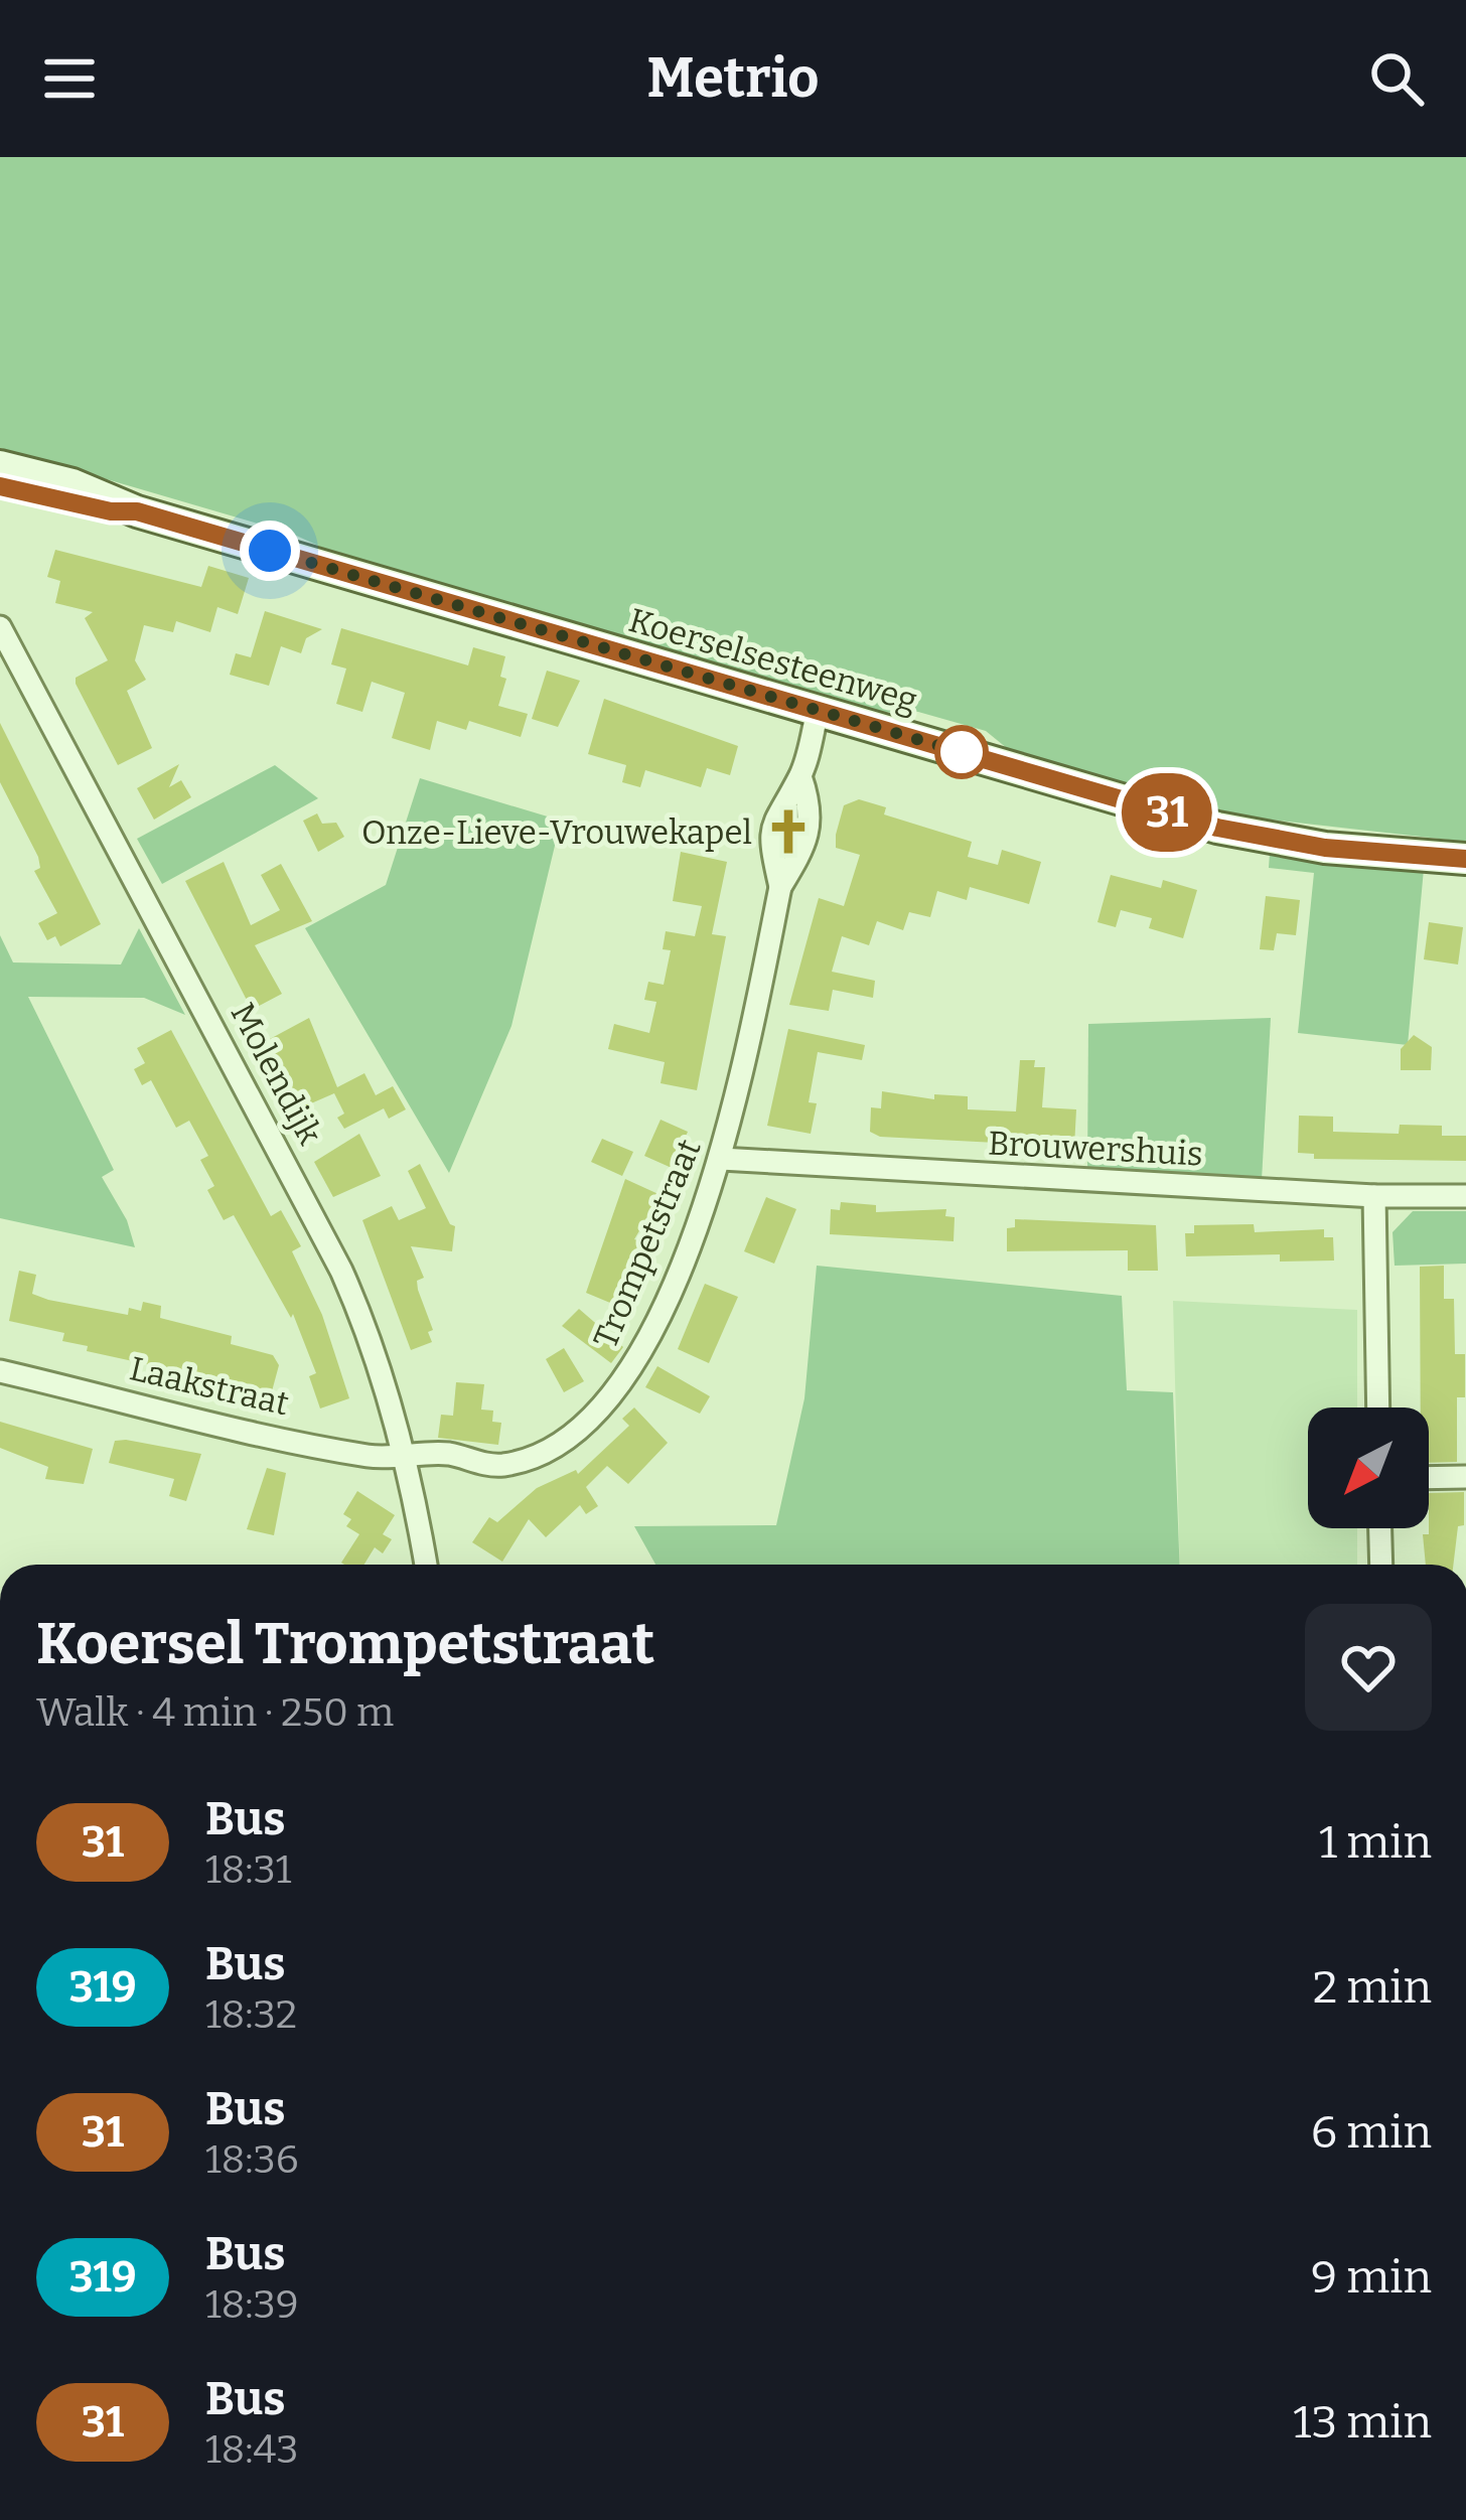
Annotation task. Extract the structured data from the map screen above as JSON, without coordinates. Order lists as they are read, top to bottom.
{
  "streets": {
    "street": [
      "Koerselsesteenweg",
      "Molendijk",
      "Brouwershuis",
      "Trompetstraat",
      "Laakstraat"
    ]
  },
  "crossings": [
    ["Koerselsesteenweg", "Trompetstraat"],
    ["Molendijk", "Trompetstraat"],
    ["Molendijk", "Laakstraat"],
    ["Brouwershuis", "Trompetstraat"],
    ["Trompetstraat", "Laakstraat"]
  ],
  "places": {
    "church": ["Onze-Lieve-Vrouwekapel"]
  },
  "lines": ["bus line 31"],
  "north": "bottom left",
  "page": {
    "header": "Metrio",
    "on_map": "31",
    "heading": ["Koersel Trompetstraat", "Walk · 4 min · 250 m"],
    "list": [
      {
        "mark": "31",
        "name": "Bus",
        "note": "18:31",
        "value": "1 min"
      },
      {
        "mark": "319",
        "name": "Bus",
        "note": "18:32",
        "value": "2 min"
      },
      {
        "mark": "31",
        "name": "Bus",
        "note": "18:36",
        "value": "6 min"
      },
      {
        "mark": "319",
        "name": "Bus",
        "note": "18:39",
        "value": "9 min"
      },
      {
        "mark": "31",
        "name": "Bus",
        "note": "18:43",
        "value": "13 min"
      }
    ]
  }
}
